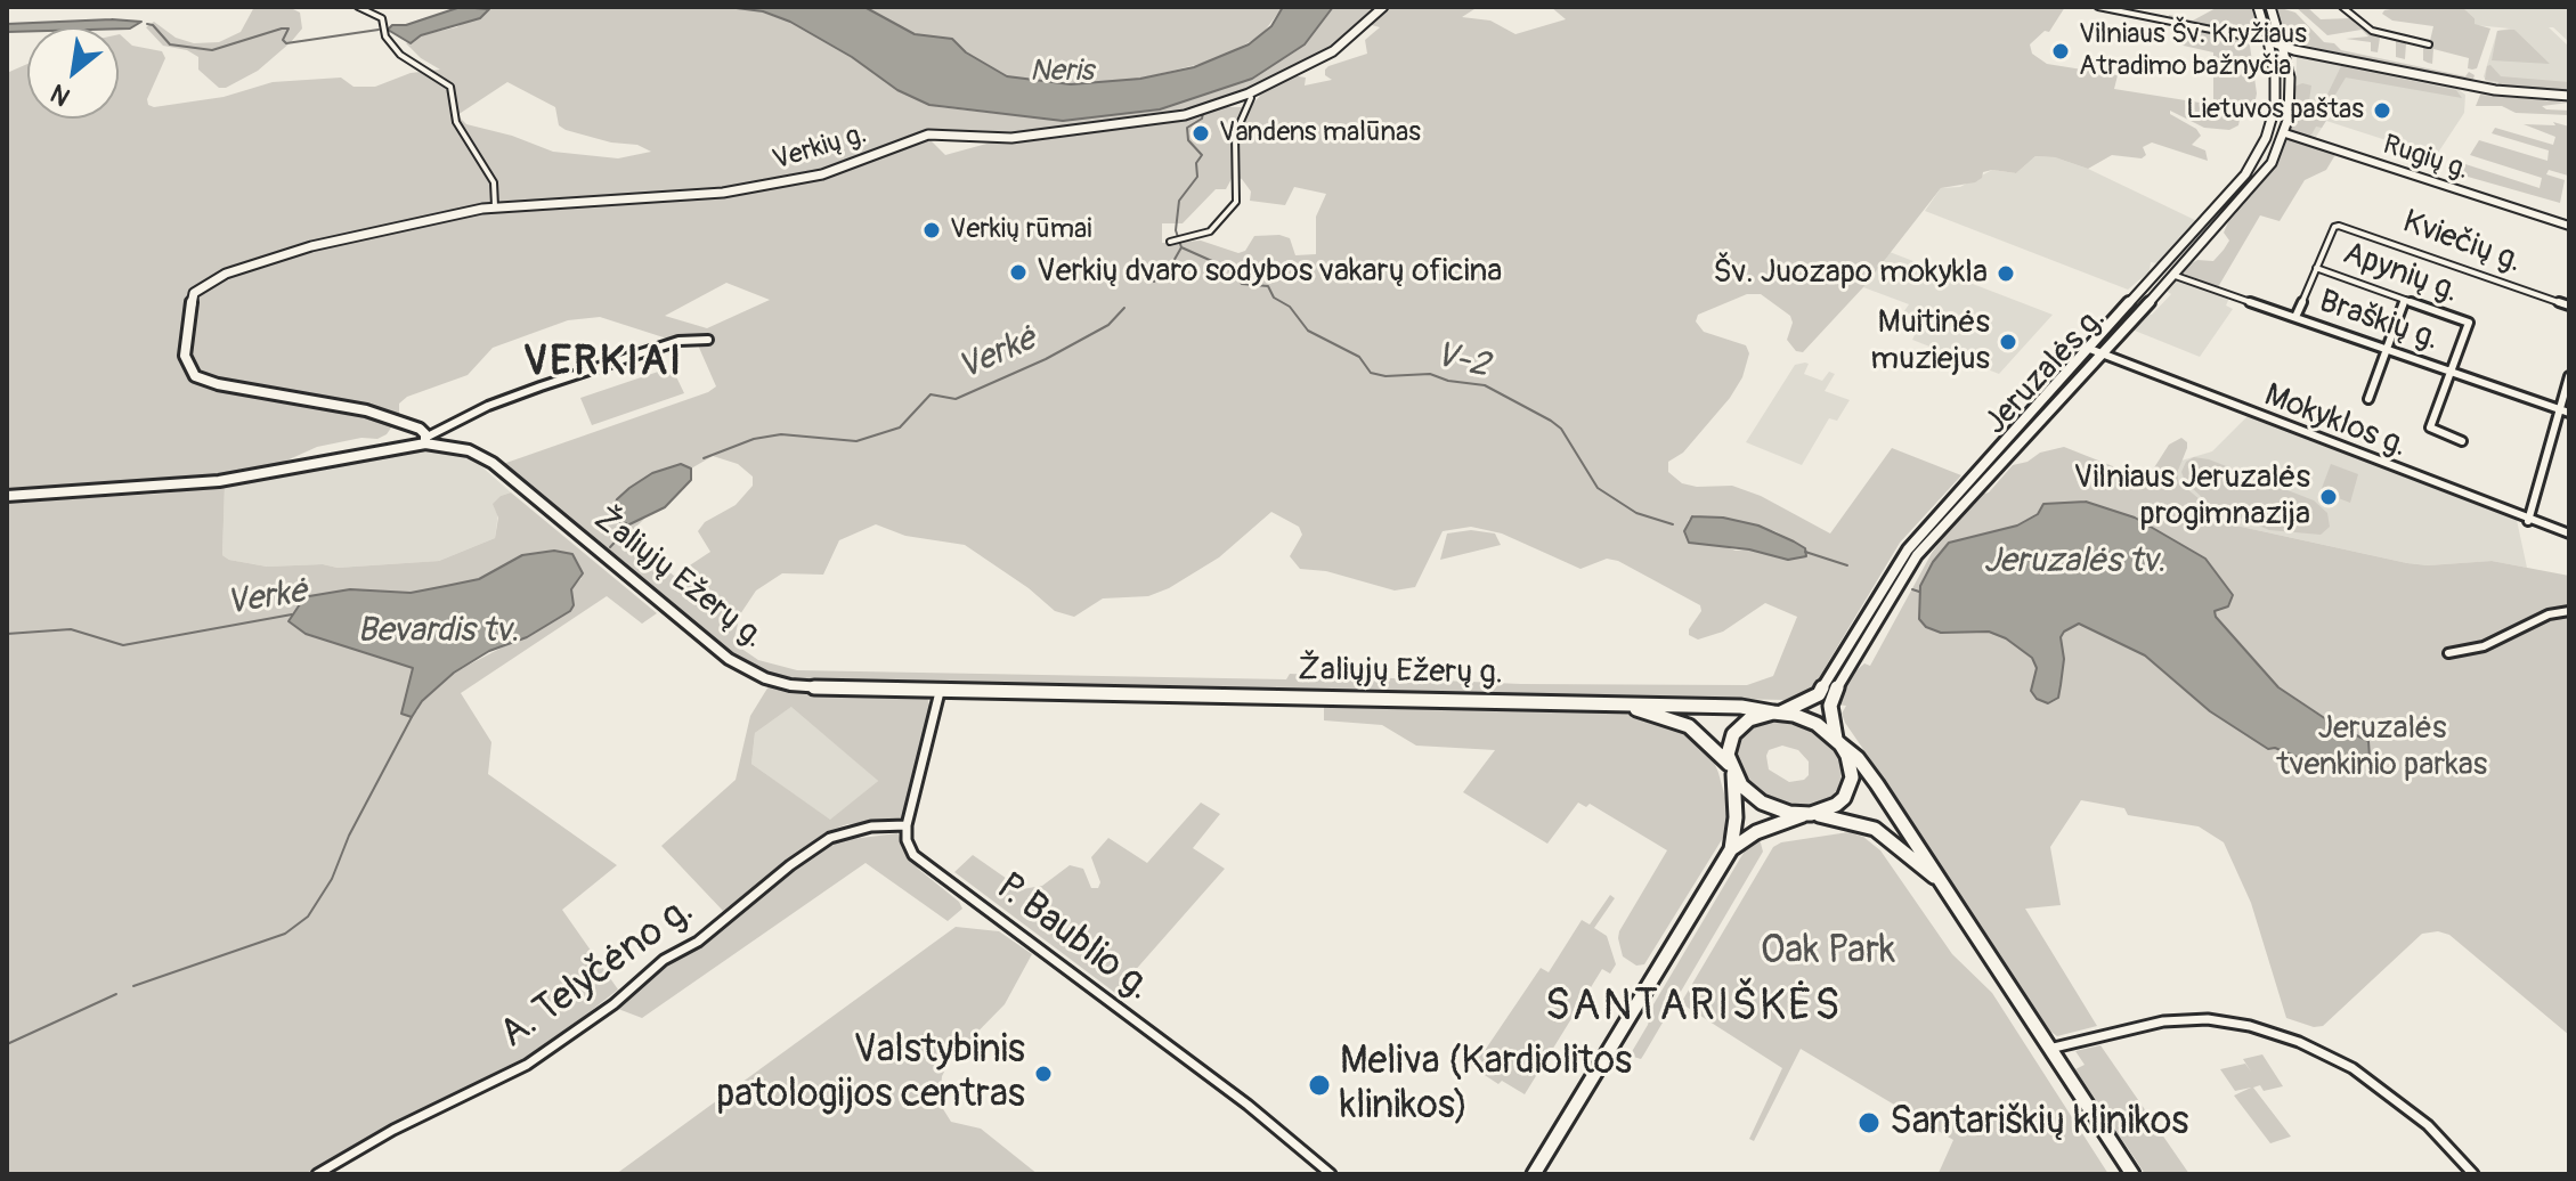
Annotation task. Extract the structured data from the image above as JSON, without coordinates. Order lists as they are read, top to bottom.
{
  "streets": {
    "main road": [
      "Verkių g.",
      "Rugių g.",
      "Jeruzalės g.",
      "Žaliųjų Ežerų g."
    ],
    "street": [
      "Kviečių g.",
      "Apynių g.",
      "Braškių g.",
      "Mokyklos g.",
      "P. Baublio g.",
      "A. Telyčėno g."
    ]
  },
  "crossings": [
    ["Verkių g.", "Žaliųjų Ežerų g."],
    ["Rugių g.", "Jeruzalės g."],
    ["Kviečių g.", "Apynių g."],
    ["Apynių g.", "Braškių g."],
    ["Braškių g.", "Jeruzalės g."],
    ["Jeruzalės g.", "Mokyklos g."],
    ["Jeruzalės g.", "Žaliųjų Ežerų g."],
    ["P. Baublio g.", "A. Telyčėno g."]
  ],
  "districts": ["VERKIAI", "SANTARIŠKĖS"],
  "water": [
    "Neris",
    "Verkė",
    "V-2",
    "Jeruzalės tv.",
    "Bevardis tv."
  ],
  "parks": ["Jeruzalės tvenkinio parkas", "Oak Park"],
  "places": [
    "Vilniaus Šv. Kryžiaus Atradimo bažnyčia",
    "Lietuvos paštas",
    "Vandens malūnas",
    "Verkių rūmai",
    "Verkių dvaro sodybos vakarų oficina",
    "Šv. Juozapo mokykla",
    "Muitinės muziejus",
    "Vilniaus Jeruzalės progimnazija",
    "Valstybinis patologijos centras",
    "Meliva (Kardiolitos klinikos)",
    "Santariškių klinikos"
  ],
  "north": "bottom left"
}
